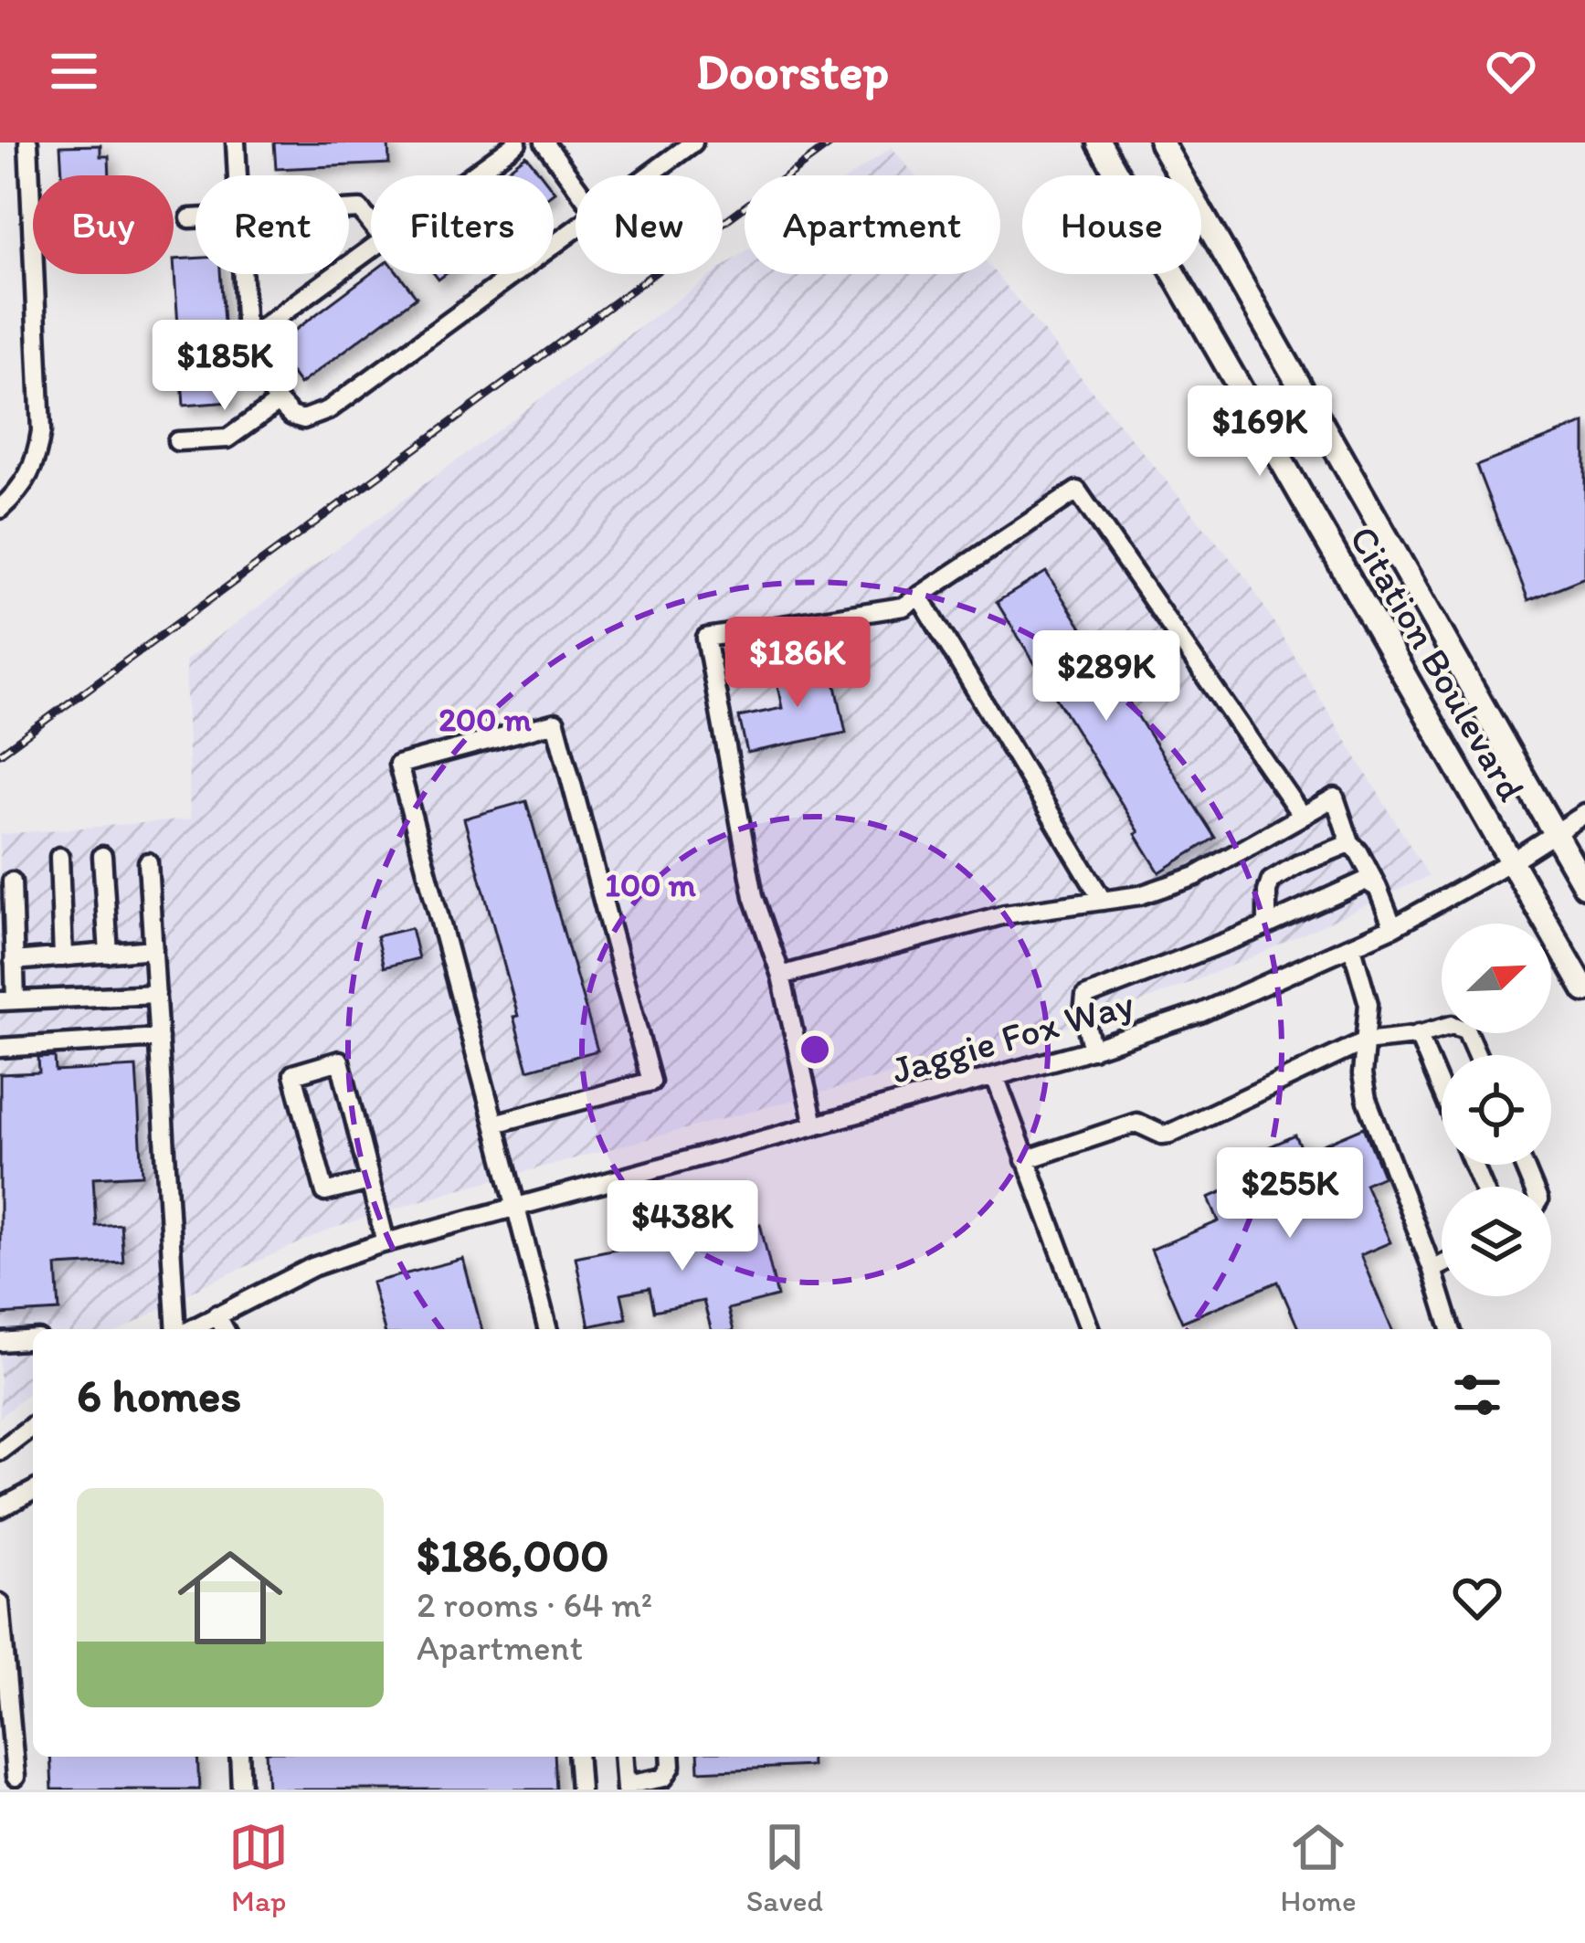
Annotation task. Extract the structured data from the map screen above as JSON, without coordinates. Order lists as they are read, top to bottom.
{
  "streets": {
    "main road": ["Citation Boulevard"],
    "street": ["Jaggie Fox Way"]
  },
  "crossings": [
    ["Citation Boulevard", "Jaggie Fox Way"]
  ],
  "north": "top right",
  "page": {
    "header": "Doorstep",
    "chip": [
      "Buy",
      "Rent",
      "Filters",
      "New",
      "Apartment",
      "House"
    ],
    "price": [
      "$185K",
      "$169K",
      "$186K",
      "$289K",
      "$255K",
      "$438K"
    ],
    "heading": "6 homes",
    "list": [
      {
        "name": "$186,000",
        "note": "2 rooms · 64 m² · Apartment"
      }
    ],
    "tabs": ["Map", "Saved", "Home"]
  },
  "rings": ["200 m", "100 m"]
}
